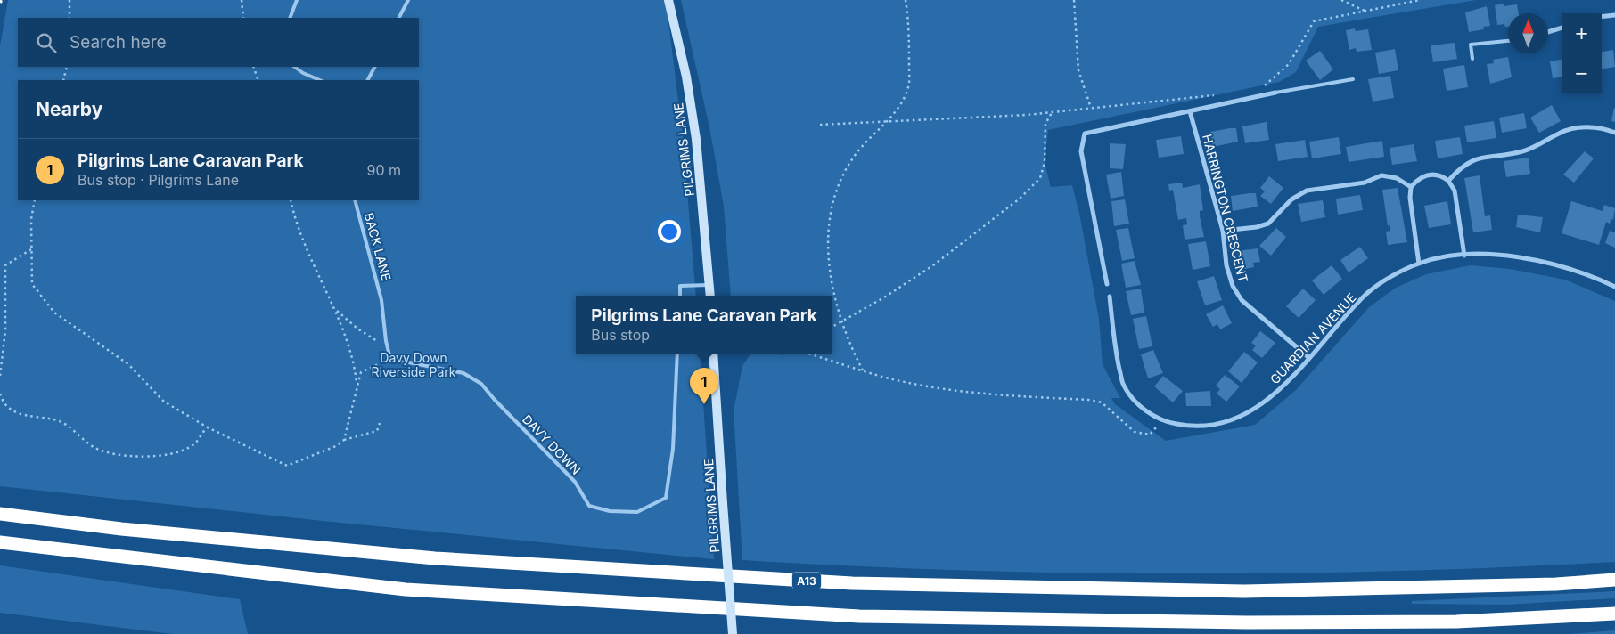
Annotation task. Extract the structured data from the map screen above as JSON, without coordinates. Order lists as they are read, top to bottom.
{
  "streets": {
    "highway": ["A13"],
    "main road": ["PILGRIMS LANE"],
    "street": ["HARRINGTON CRESCENT", "GUARDIAN AVENUE"],
    "lane": ["BACK LANE", "DAVY DOWN"]
  },
  "crossings": [
    ["HARRINGTON CRESCENT", "GUARDIAN AVENUE"]
  ],
  "parks": ["Davy Down Riverside Park"],
  "north": "top",
  "page": {
    "map_buttons": ["+", "−"],
    "search": "Search here",
    "heading": "Nearby",
    "list": [
      {
        "mark": "1",
        "name": "Pilgrims Lane Caravan Park",
        "note": "Bus stop · Pilgrims Lane",
        "value": "90 m"
      }
    ],
    "popup": ["Pilgrims Lane Caravan Park", "Bus stop"],
    "pins": "1"
  }
}
